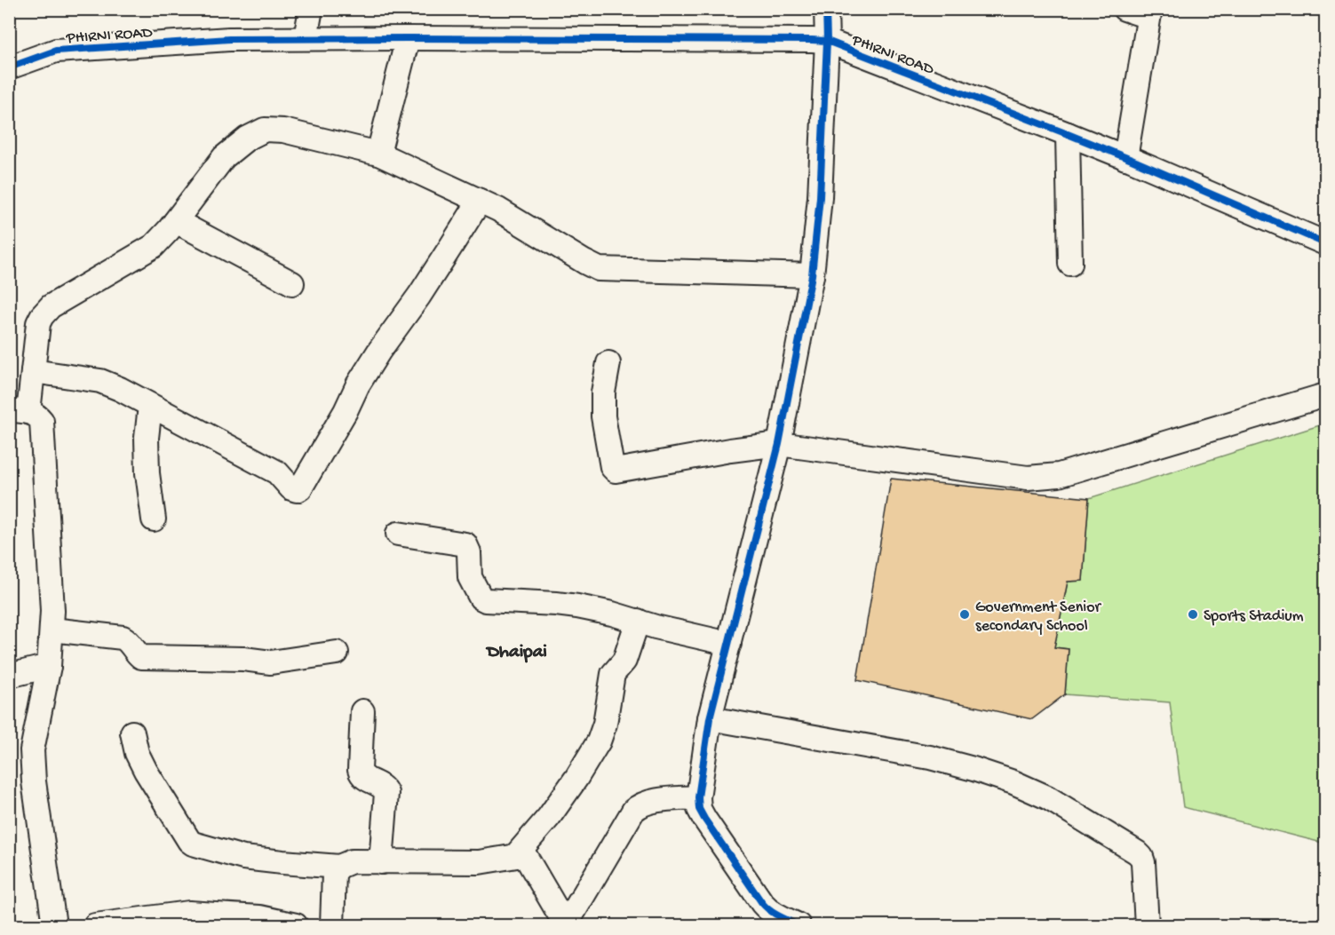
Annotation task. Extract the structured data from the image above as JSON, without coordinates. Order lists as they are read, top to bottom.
{
  "streets": {
    "street": ["PHIRNI ROAD"]
  },
  "districts": ["Dhaipai"],
  "places": ["Government Senior secondary School", "Sports Stadium"]
}
